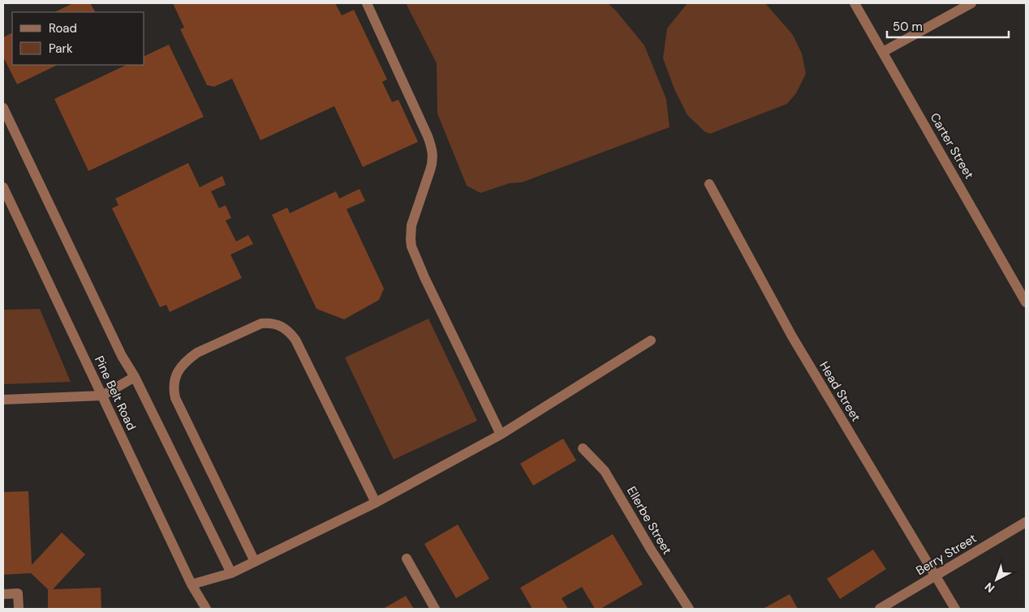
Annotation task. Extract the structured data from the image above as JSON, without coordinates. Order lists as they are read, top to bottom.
{
  "streets": {
    "street": [
      "Carter Street",
      "Head Street",
      "Pine Belt Road",
      "Ellerbe Street",
      "Berry Street"
    ]
  },
  "crossings": [
    ["Head Street", "Berry Street"]
  ],
  "legend": ["Road", "Park"],
  "scale_bar": "50 m",
  "north": "bottom left"
}
